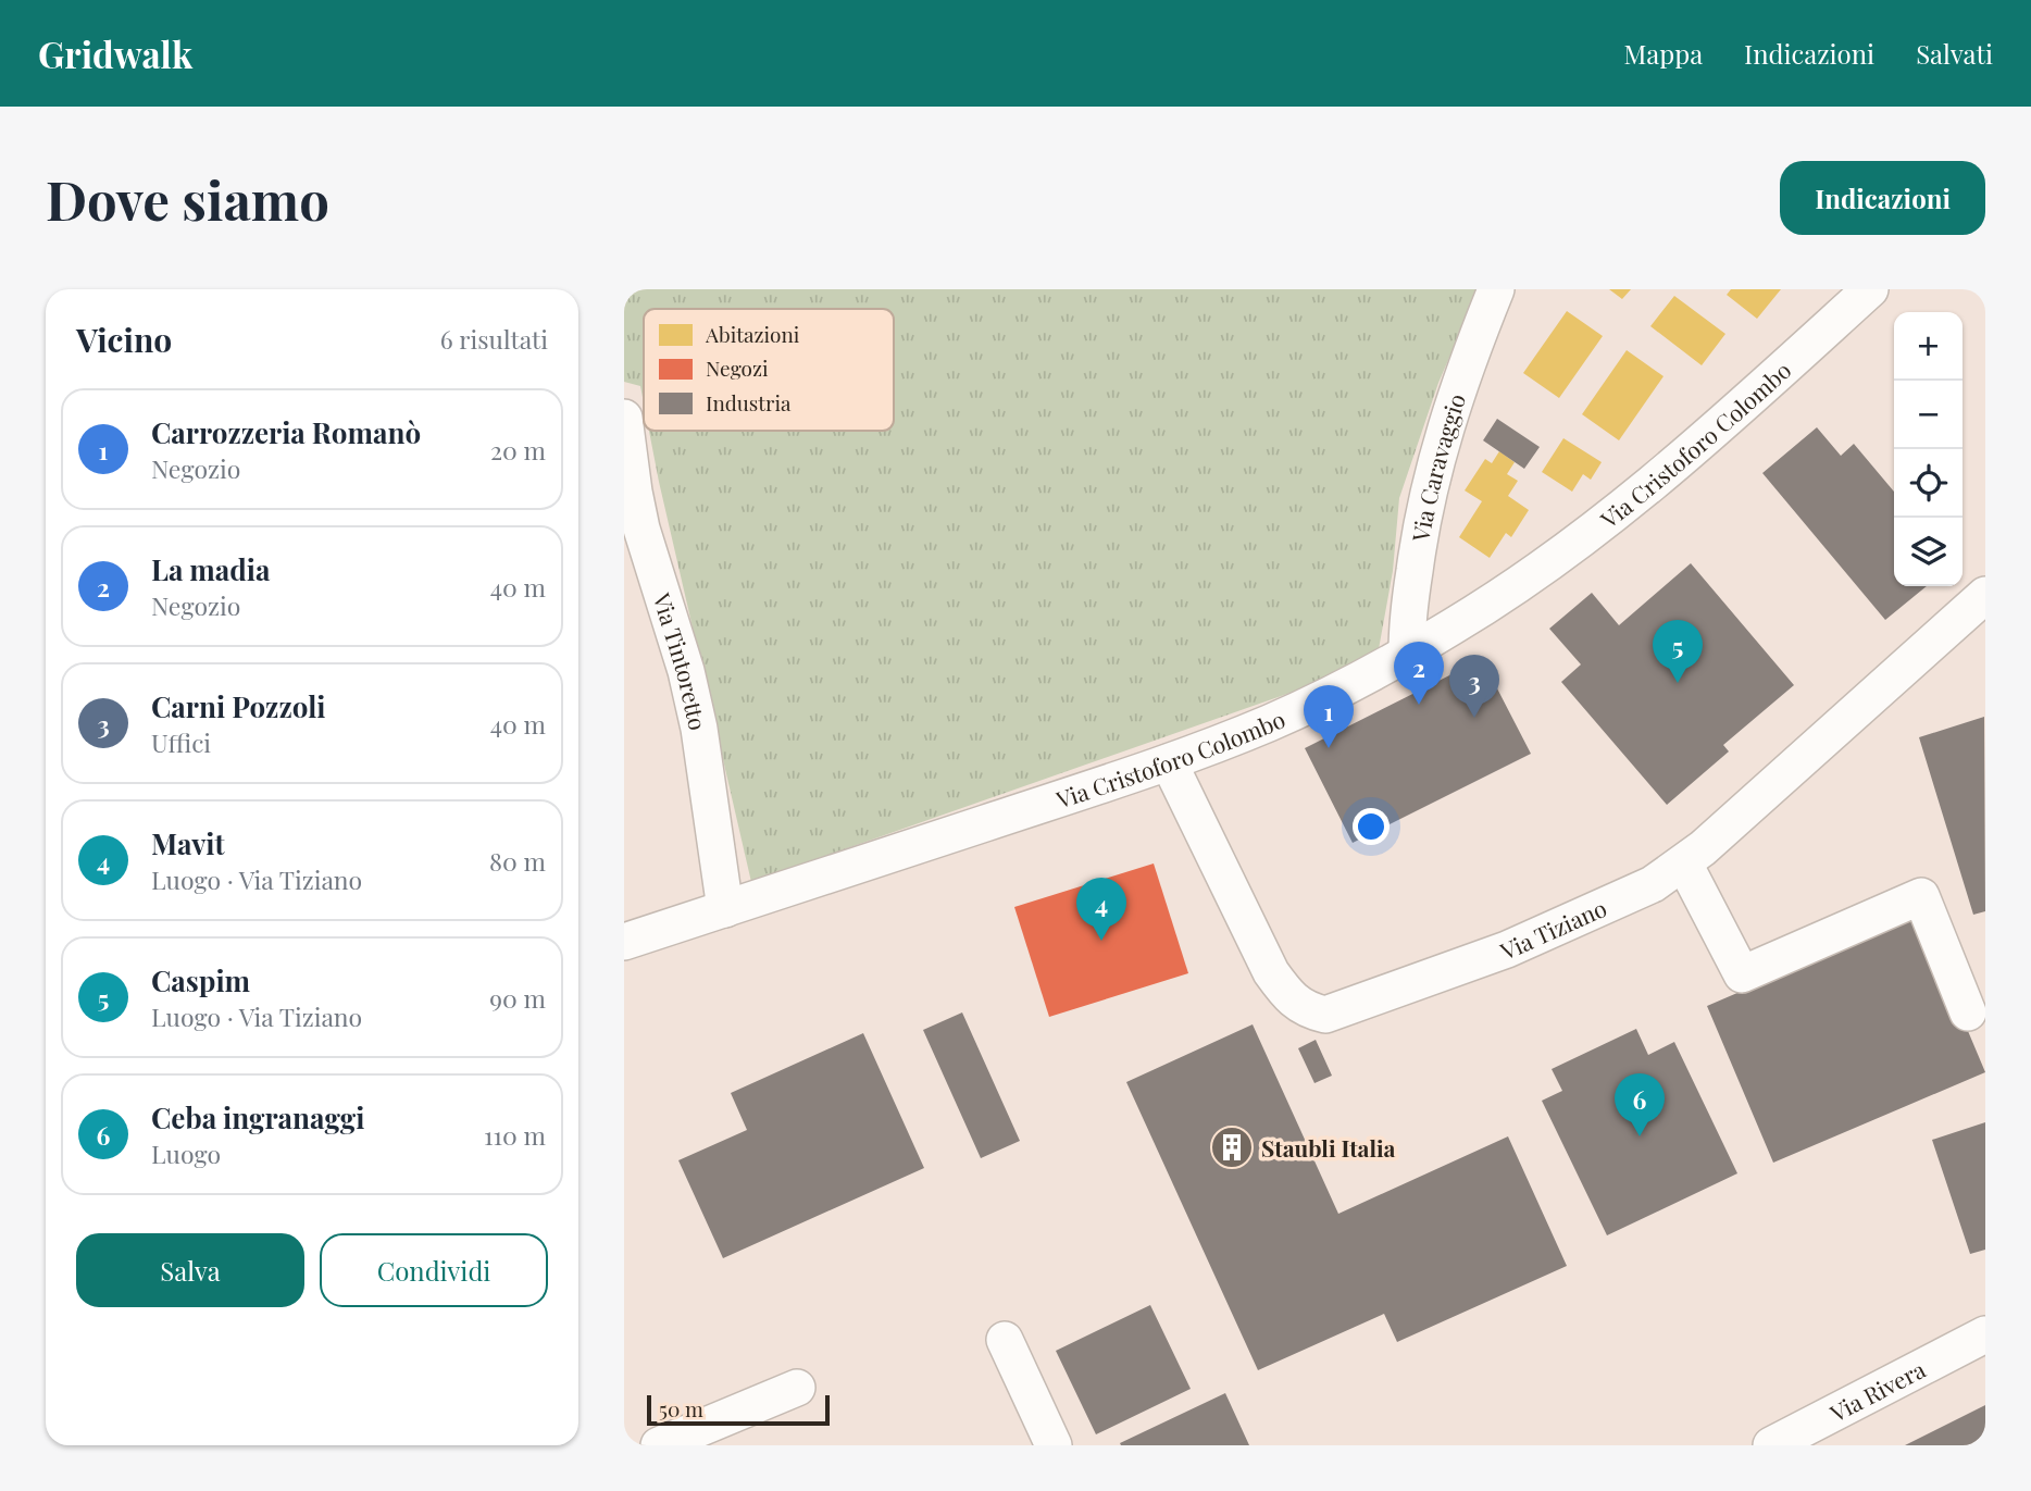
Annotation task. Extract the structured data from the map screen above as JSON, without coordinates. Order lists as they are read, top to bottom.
{
  "streets": {
    "street": [
      "Via Cristoforo Colombo",
      "Via Caravaggio",
      "Via Tintoretto",
      "Via Tiziano",
      "Via Rivera"
    ]
  },
  "crossings": [
    ["Via Cristoforo Colombo", "Via Caravaggio"],
    ["Via Cristoforo Colombo", "Via Tintoretto"],
    ["Via Cristoforo Colombo", "Via Tiziano"]
  ],
  "places": {
    "building": ["Staubli Italia"]
  },
  "legend": ["Abitazioni", "Negozi", "Industria"],
  "scale_bar": "50 m",
  "page": {
    "header": "Gridwalk",
    "nav": ["Mappa", "Indicazioni", "Salvati"],
    "buttons": [
      "Indicazioni",
      ["Salva", "Condividi"]
    ],
    "title": "Dove siamo",
    "heading": ["Vicino", "6 risultati"],
    "map_buttons": ["+", "−"],
    "list": [
      {
        "mark": "1",
        "name": "Carrozzeria Romanò",
        "note": "Negozio",
        "value": "20 m"
      },
      {
        "mark": "2",
        "name": "La madia",
        "note": "Negozio",
        "value": "40 m"
      },
      {
        "mark": "3",
        "name": "Carni Pozzoli",
        "note": "Uffici",
        "value": "40 m"
      },
      {
        "mark": "4",
        "name": "Mavit",
        "note": "Luogo · Via Tiziano",
        "value": "80 m"
      },
      {
        "mark": "5",
        "name": "Caspim",
        "note": "Luogo · Via Tiziano",
        "value": "90 m"
      },
      {
        "mark": "6",
        "name": "Ceba ingranaggi",
        "note": "Luogo",
        "value": "110 m"
      }
    ],
    "pins": [
      "5",
      "2",
      "3",
      "1",
      "4",
      "6"
    ],
    "scale": "50 m"
  }
}
